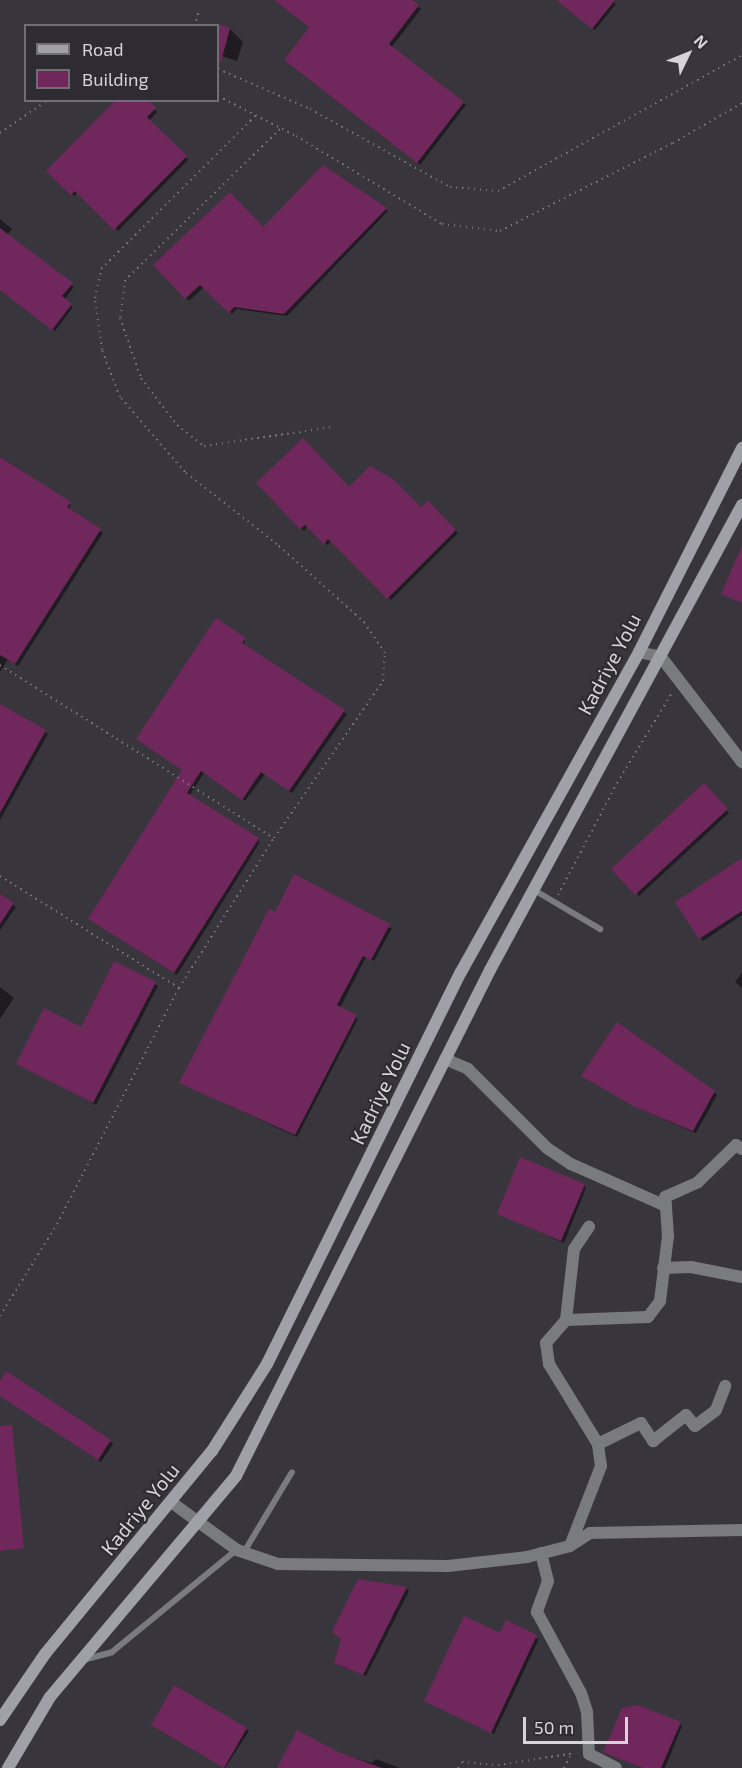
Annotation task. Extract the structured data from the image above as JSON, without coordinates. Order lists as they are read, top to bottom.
{
  "streets": {
    "main road": ["Kadriye Yolu"]
  },
  "legend": ["Road", "Building"],
  "scale_bar": "50 m",
  "north": "top right"
}
